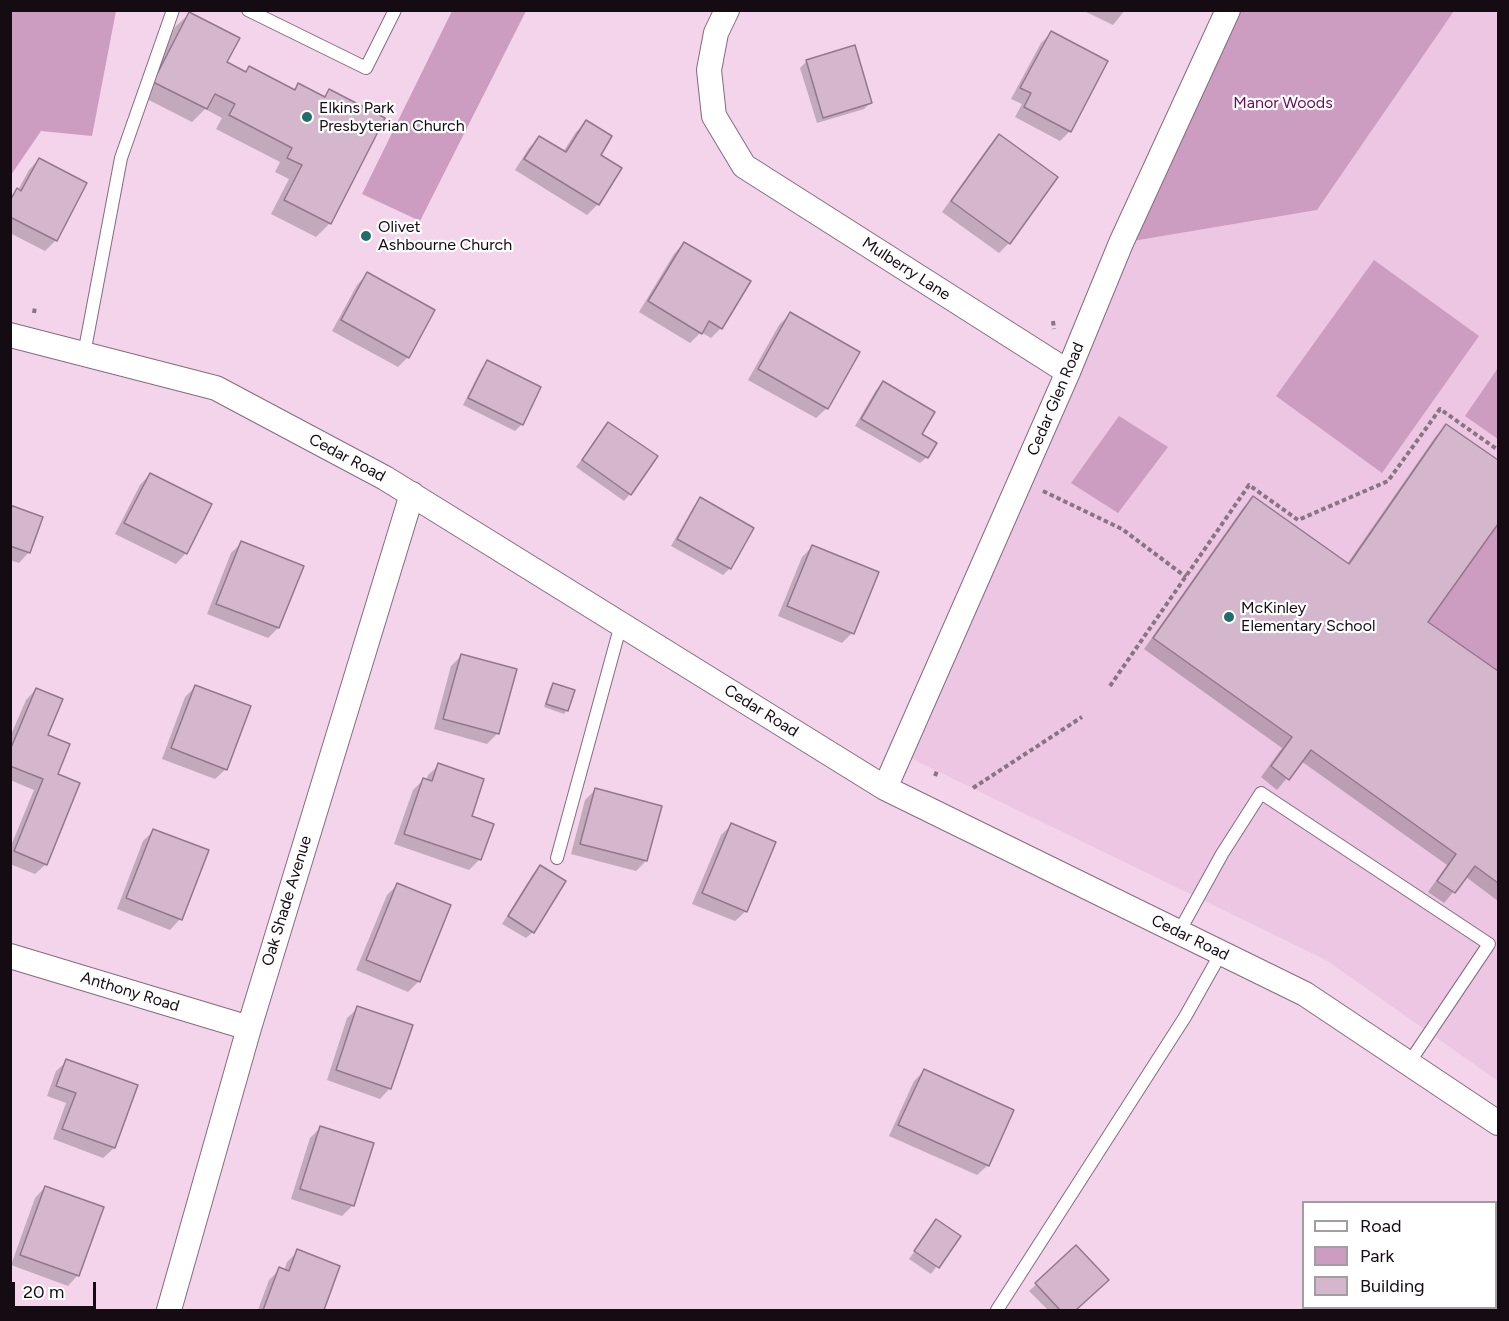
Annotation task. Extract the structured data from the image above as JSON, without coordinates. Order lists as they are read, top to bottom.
{
  "streets": {
    "street": [
      "Mulberry Lane",
      "Cedar Glen Road",
      "Cedar Road",
      "Oak Shade Avenue",
      "Anthony Road"
    ]
  },
  "crossings": [
    ["Mulberry Lane", "Cedar Glen Road"],
    ["Cedar Glen Road", "Cedar Road"],
    ["Cedar Road", "Oak Shade Avenue"],
    ["Oak Shade Avenue", "Anthony Road"]
  ],
  "parks": ["Manor Woods"],
  "places": ["Elkins Park Presbyterian Church", "Olivet Ashbourne Church", "McKinley Elementary School"],
  "legend": ["Road", "Park", "Building"],
  "scale_bar": "20 m"
}
